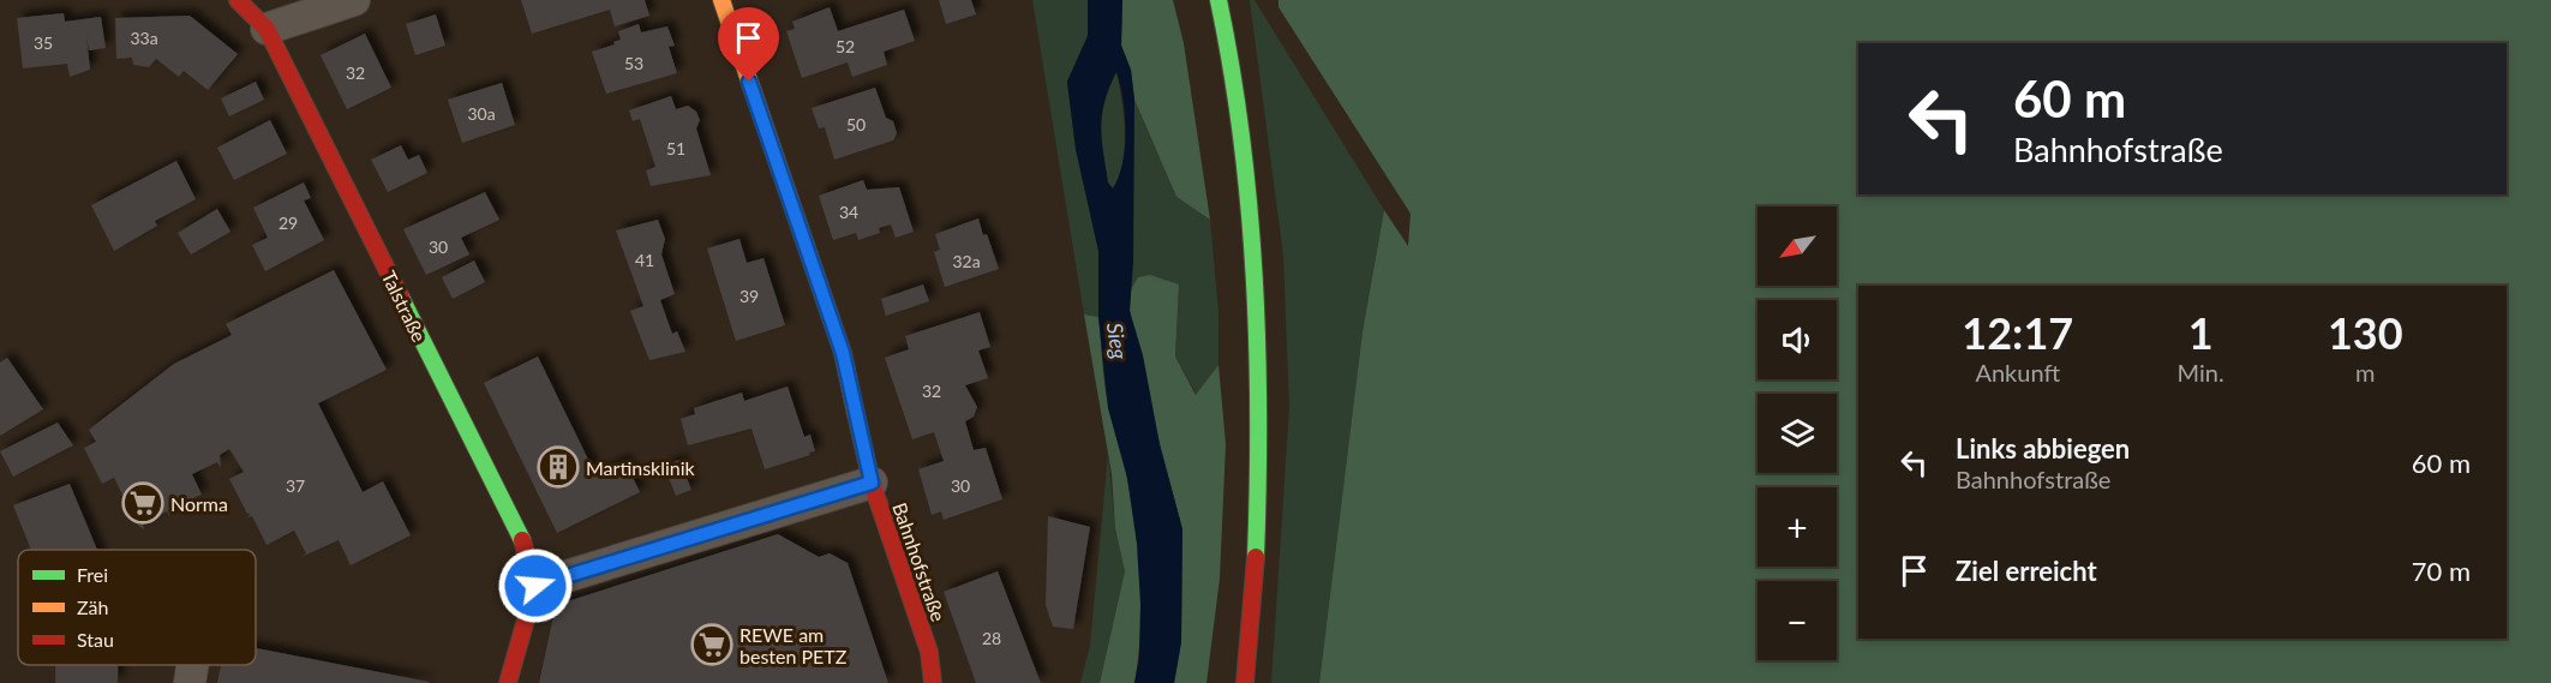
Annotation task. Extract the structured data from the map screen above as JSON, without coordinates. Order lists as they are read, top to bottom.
{
  "streets": {
    "street": ["Talstraße", "Bahnhofstraße"]
  },
  "water": ["Sieg"],
  "places": {
    "building": ["Martinsklinik"],
    "supermarket": ["Norma", "REWE am besten PETZ"]
  },
  "house_numbers": [
    "33a",
    "35",
    "52",
    "53",
    "32",
    "30a",
    "50",
    "51",
    "34",
    "29",
    "30",
    "41",
    "32a",
    "39",
    "32",
    "37",
    "30",
    "28"
  ],
  "legend": ["Frei", "Zäh", "Stau"],
  "north": "bottom left",
  "page": {
    "turn": ["60 m", "Bahnhofstraße"],
    "map_buttons": ["+", "−"],
    "eta": [
      "12:17",
      "Ankunft",
      "1",
      "Min.",
      "130",
      "m"
    ],
    "list": [
      {
        "name": "Links abbiegen",
        "note": "Bahnhofstraße",
        "value": "60 m"
      },
      {
        "name": "Ziel erreicht",
        "value": "70 m"
      }
    ]
  }
}
